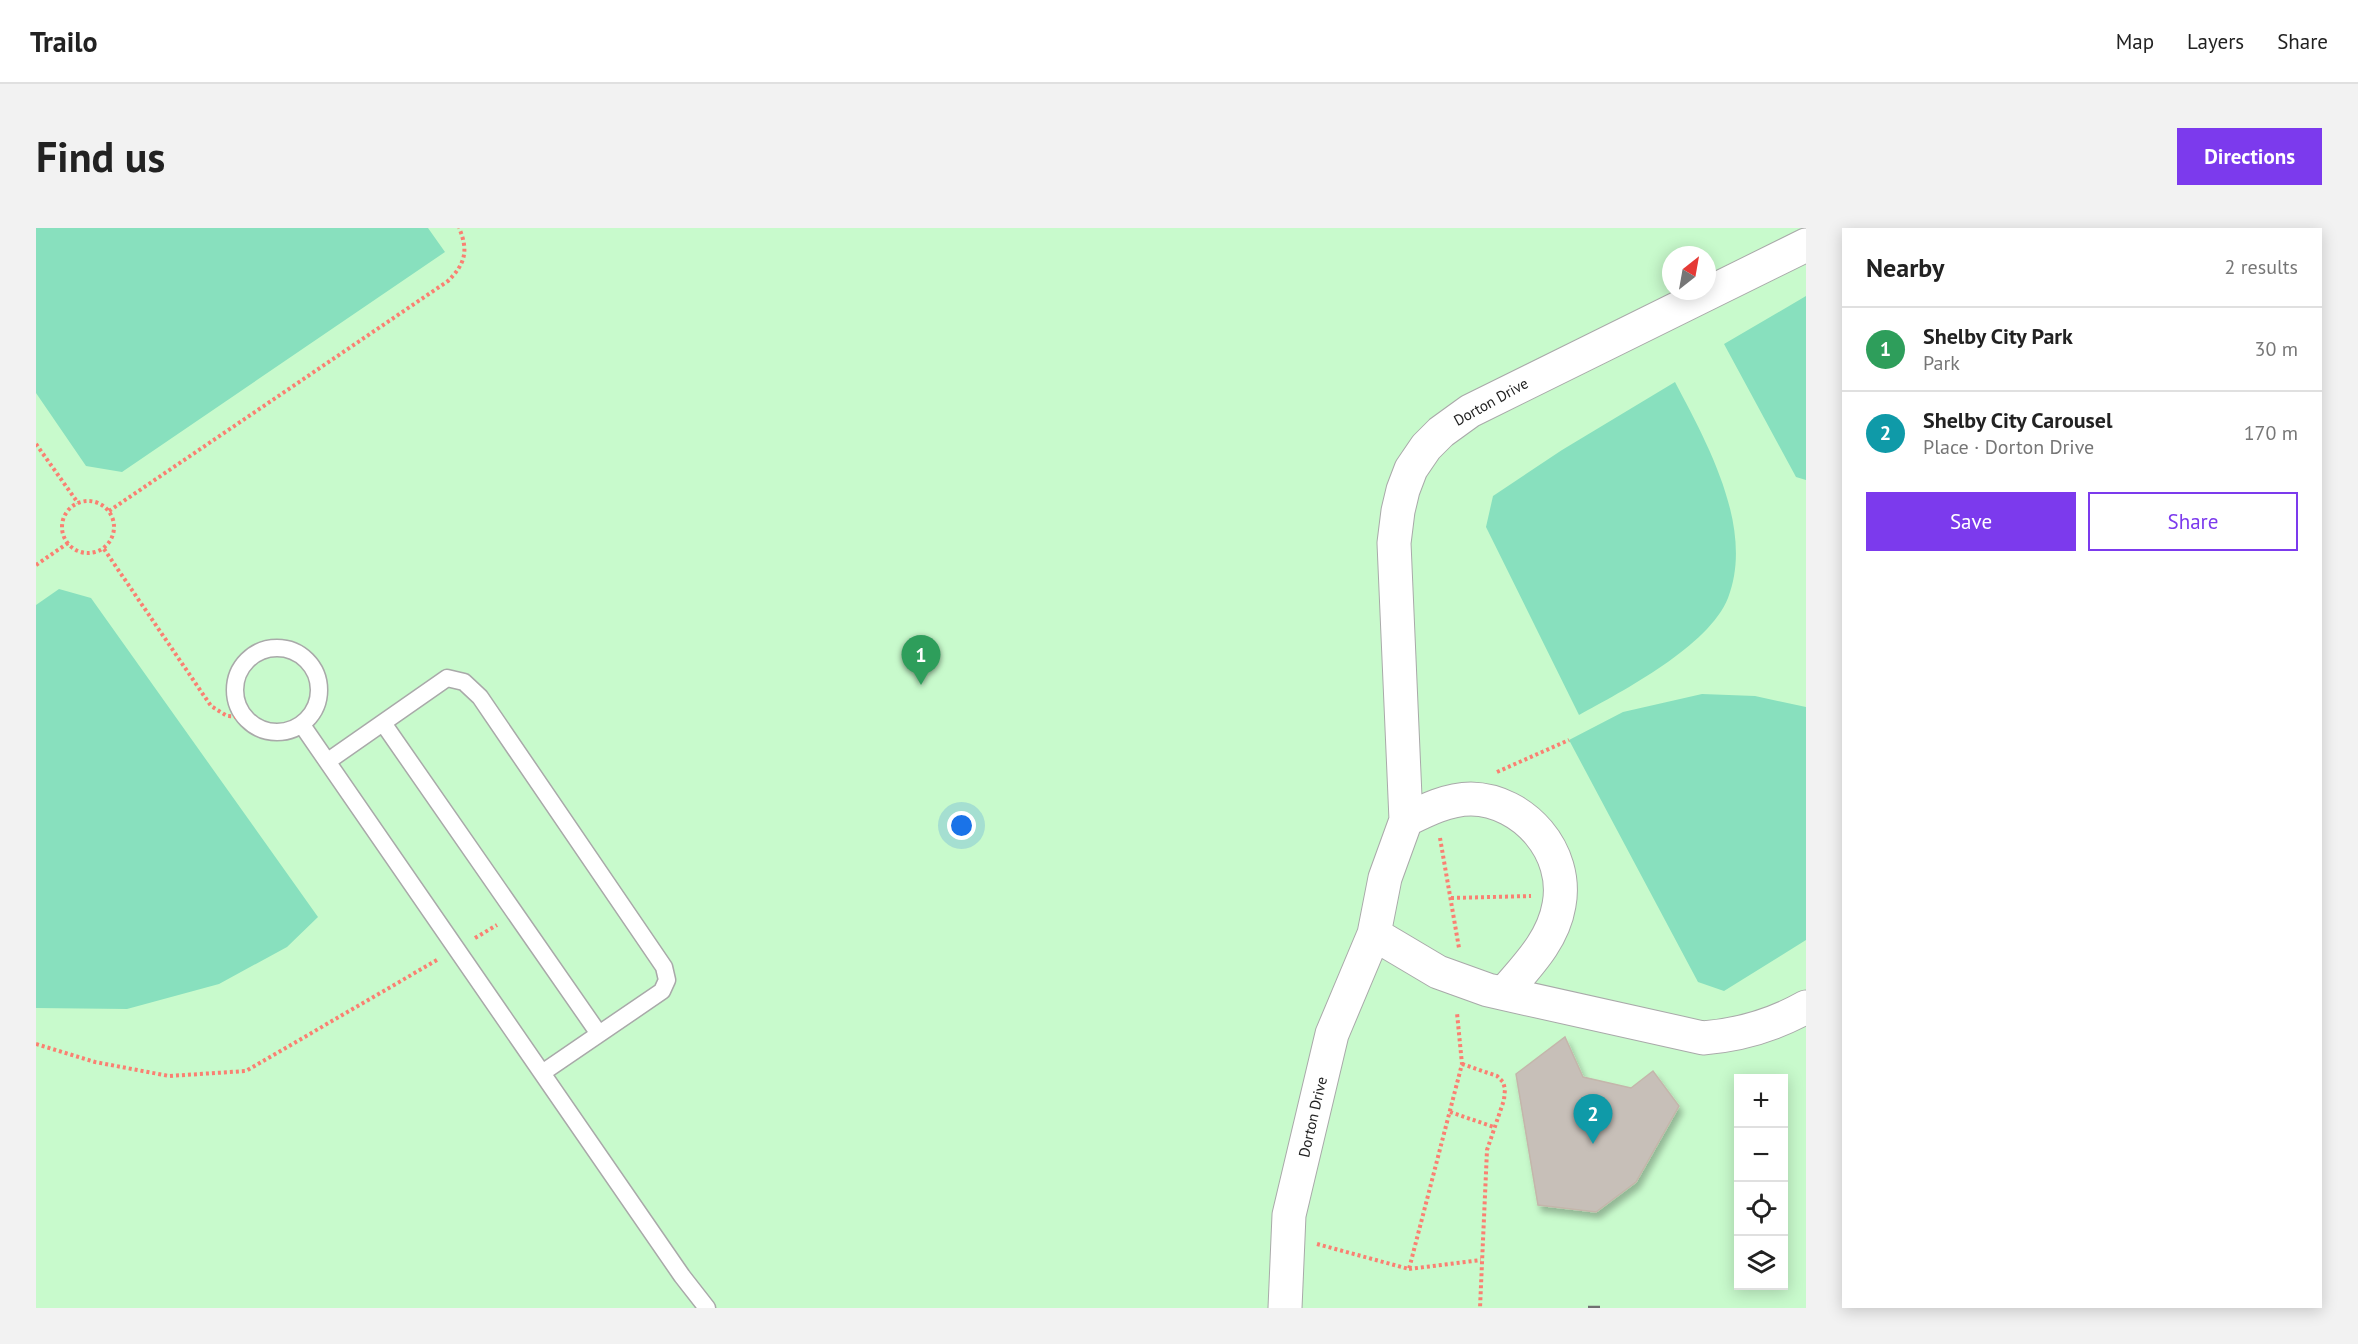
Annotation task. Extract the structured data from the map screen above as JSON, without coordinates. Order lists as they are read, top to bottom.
{
  "streets": {
    "street": ["Dorton Drive"]
  },
  "north": "top right",
  "page": {
    "header": "Trailo",
    "nav": ["Map", "Layers", "Share"],
    "buttons": [
      "Directions",
      ["Save", "Share"]
    ],
    "title": "Find us",
    "heading": ["Nearby", "2 results"],
    "list": [
      {
        "mark": "1",
        "name": "Shelby City Park",
        "note": "Park",
        "value": "30 m"
      },
      {
        "mark": "2",
        "name": "Shelby City Carousel",
        "note": "Place · Dorton Drive",
        "value": "170 m"
      }
    ],
    "pins": ["1", "2"],
    "map_buttons": ["+", "−"]
  }
}
